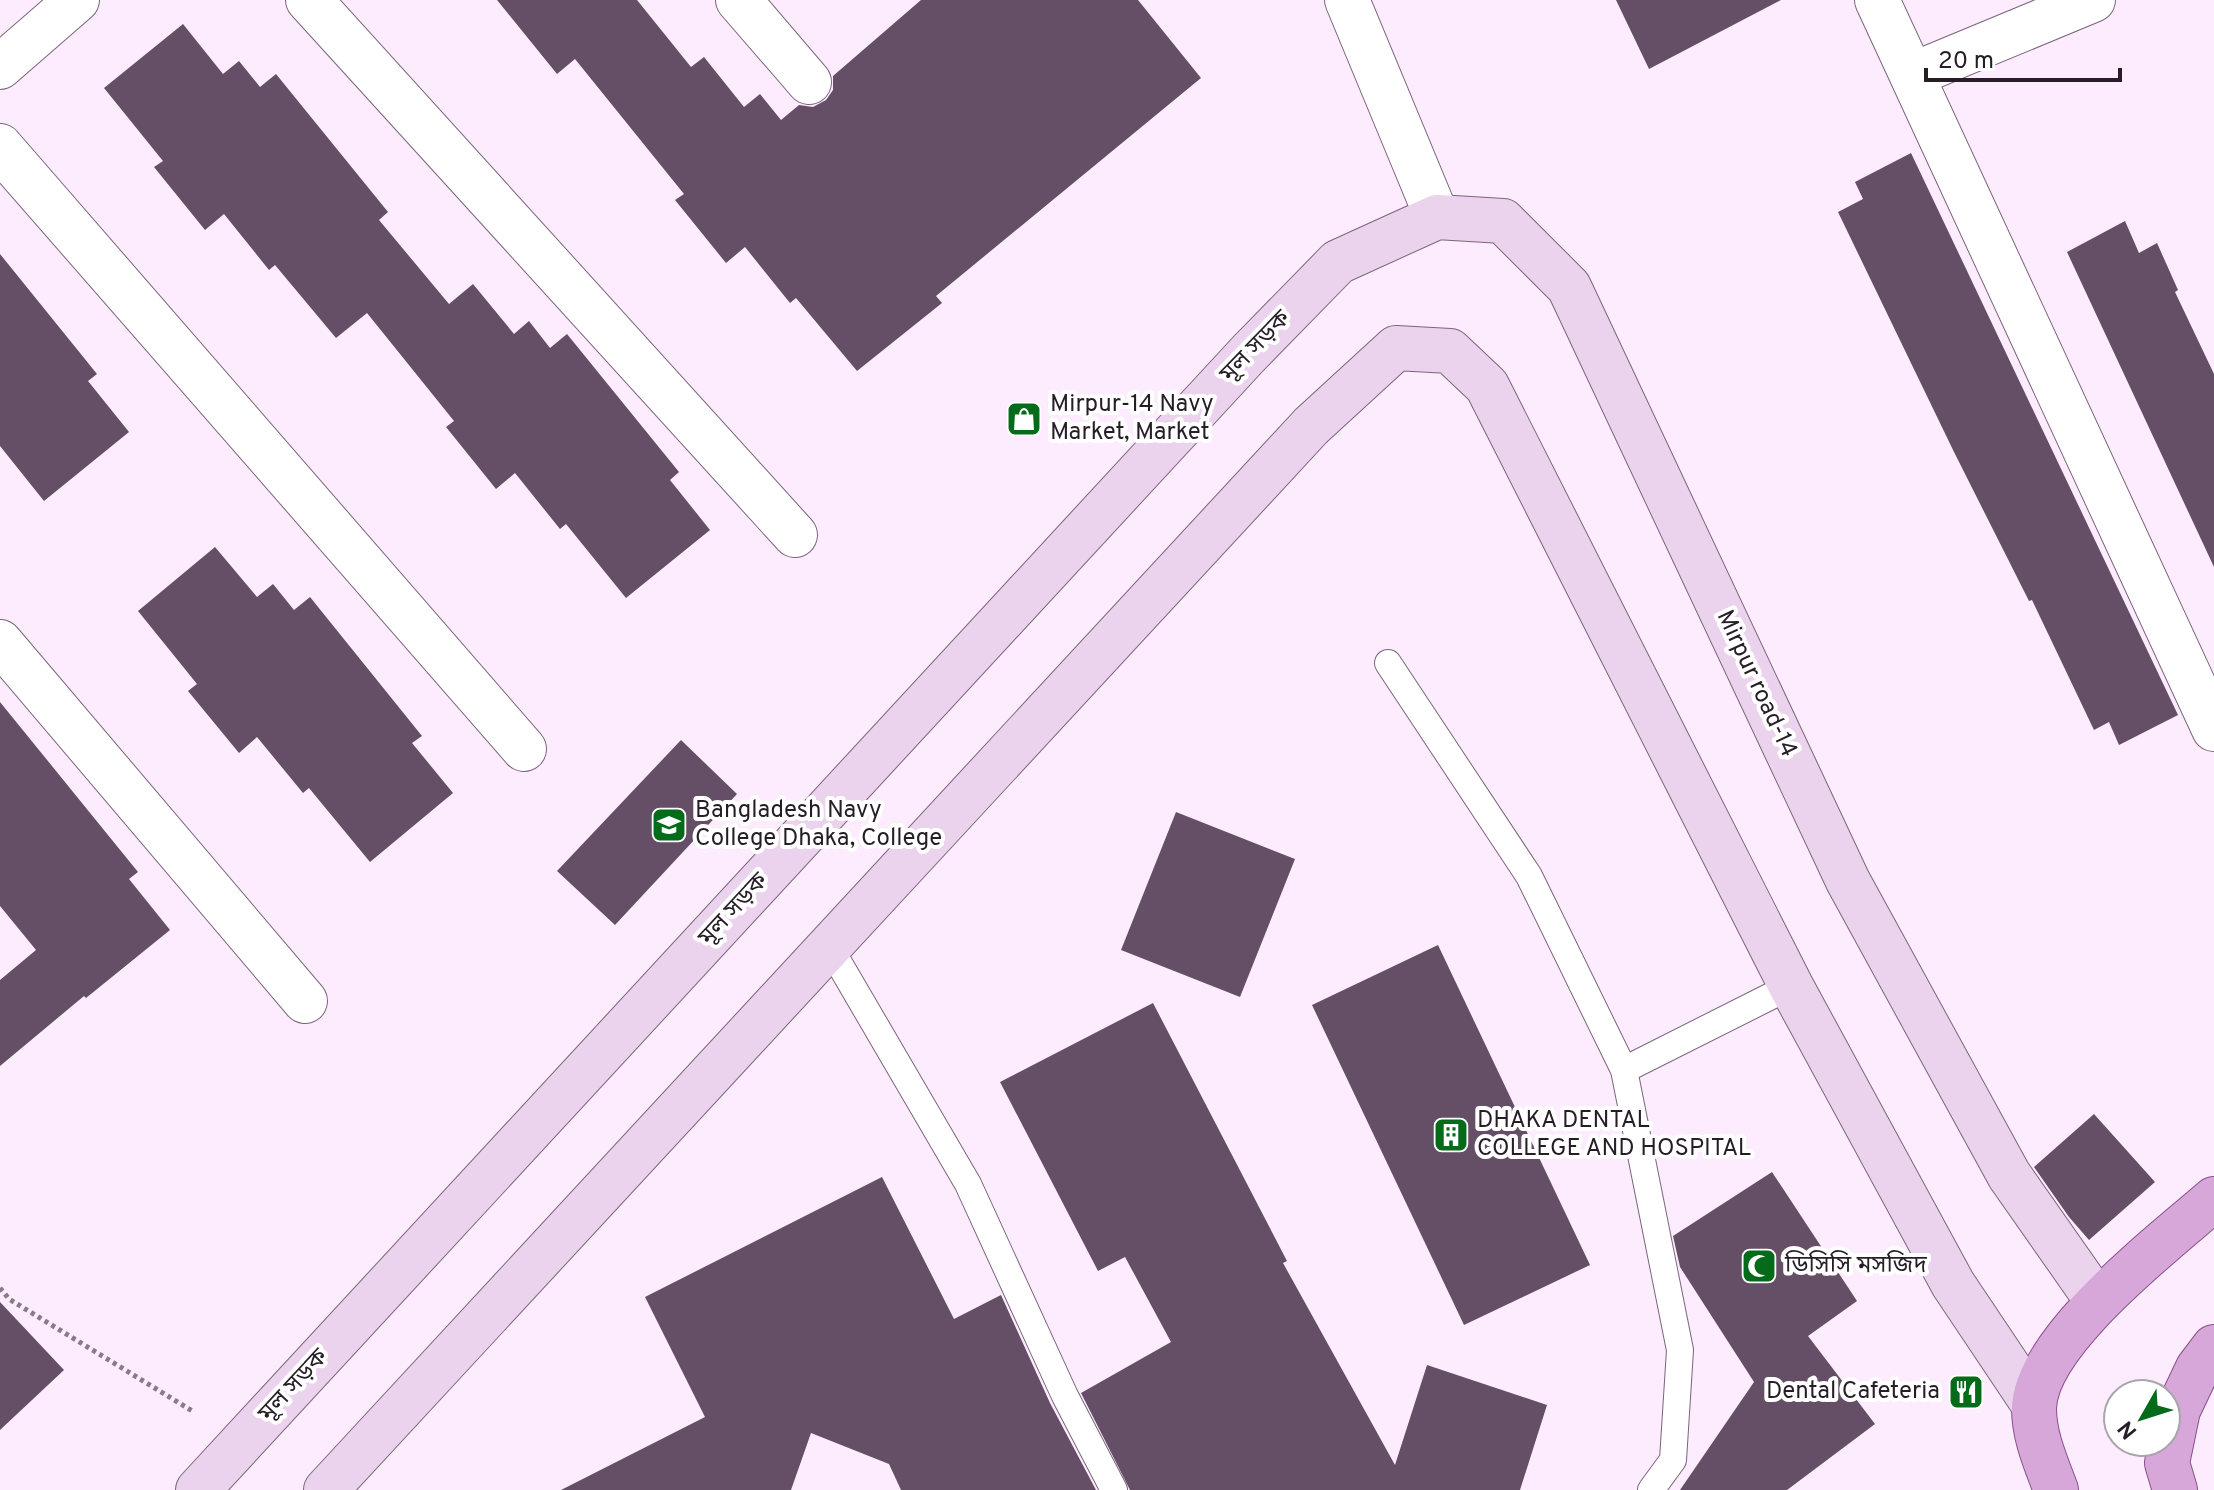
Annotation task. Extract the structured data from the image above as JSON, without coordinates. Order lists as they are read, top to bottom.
{
  "streets": {
    "street": ["মূল সড়ক", "Mirpur road-14"]
  },
  "crossings": [
    ["মূল সড়ক", "Mirpur road-14"]
  ],
  "places": {
    "shop": ["Mirpur-14 Navy Market, Market"],
    "school or university": ["Bangladesh Navy College Dhaka, College"],
    "building": ["DHAKA DENTAL COLLEGE AND HOSPITAL"],
    "mosque": ["ডিসিসি মসজিদ"],
    "restaurant": ["Dental Cafeteria"]
  },
  "scale_bar": "20 m",
  "north": "bottom left"
}
